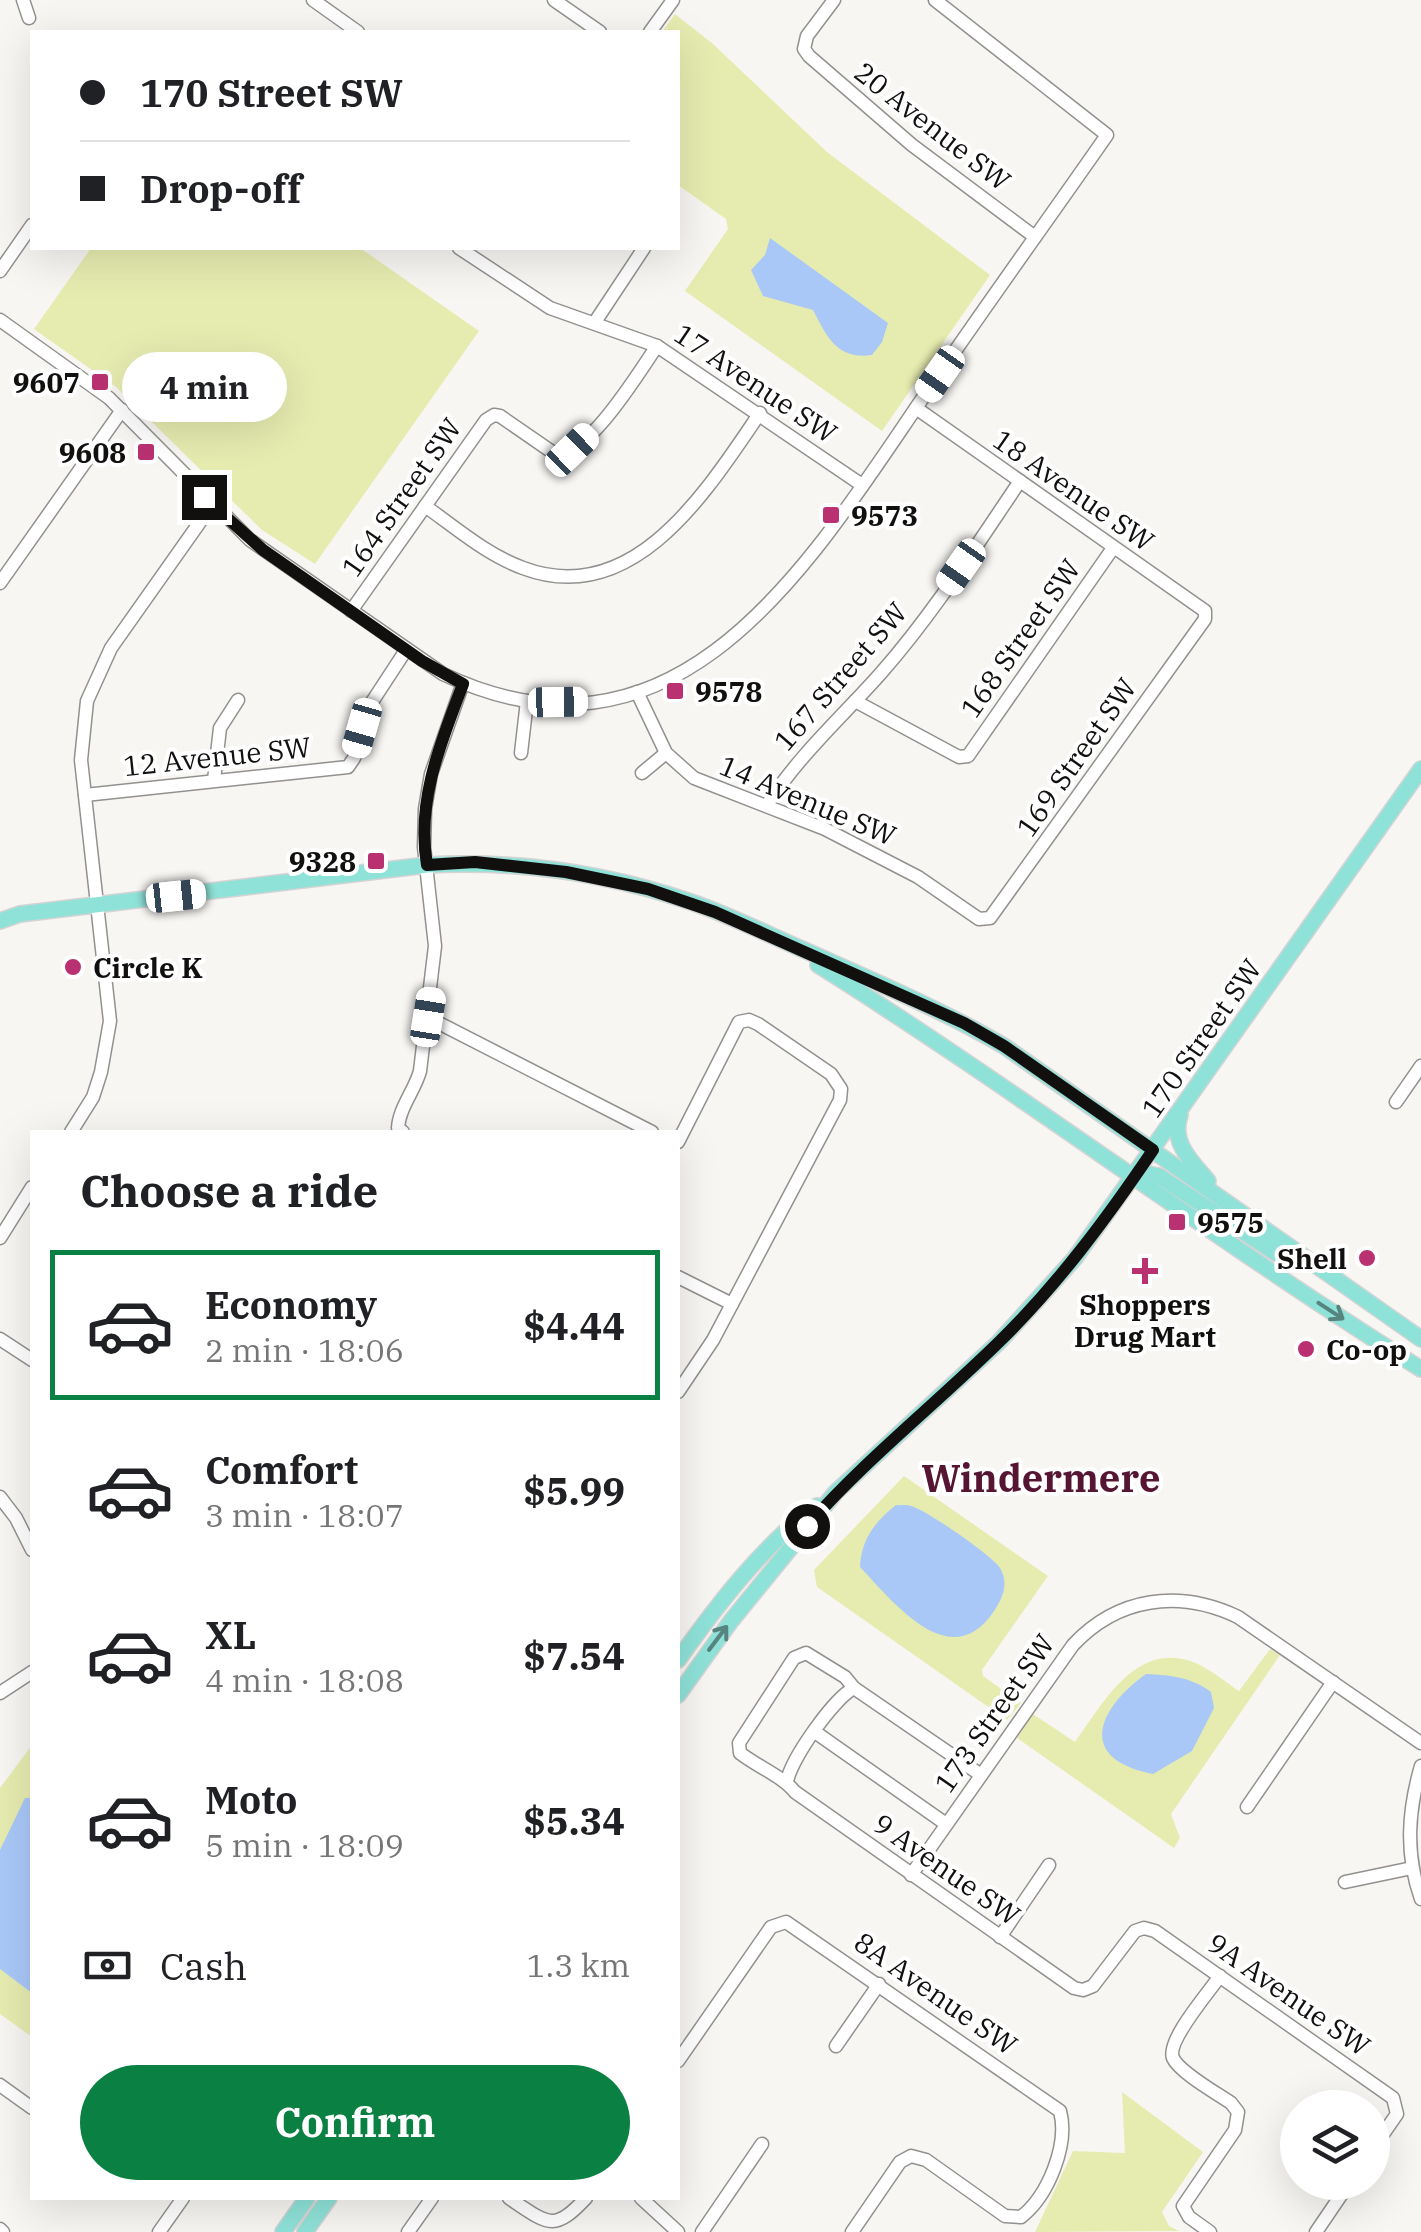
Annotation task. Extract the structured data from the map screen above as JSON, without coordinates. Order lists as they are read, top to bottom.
{
  "streets": {
    "main road": ["170 Street SW"],
    "street": [
      "20 Avenue SW",
      "17 Avenue SW",
      "18 Avenue SW",
      "164 Street SW",
      "168 Street SW",
      "167 Street SW",
      "12 Avenue SW",
      "169 Street SW",
      "14 Avenue SW",
      "173 Street SW",
      "9 Avenue SW",
      "8A Avenue SW",
      "9A Avenue SW"
    ]
  },
  "crossings": [
    ["17 Avenue SW", "164 Street SW"],
    ["18 Avenue SW", "168 Street SW"],
    ["18 Avenue SW", "167 Street SW"],
    ["18 Avenue SW", "169 Street SW"],
    ["168 Street SW", "167 Street SW"],
    ["167 Street SW", "14 Avenue SW"],
    ["169 Street SW", "14 Avenue SW"],
    ["173 Street SW", "9 Avenue SW"],
    ["9 Avenue SW", "9A Avenue SW"]
  ],
  "districts": ["Windermere"],
  "places": {
    "transit": [
      "9607",
      "9608",
      "9573",
      "9578",
      "9328",
      "9575"
    ],
    "other": ["Circle K", "Shell", "Co-op"],
    "health": ["Shoppers Drug Mart"]
  },
  "page": {
    "banner": ["170 Street SW", "Drop-off"],
    "bubble": "4 min",
    "heading": "Choose a ride",
    "list": [
      {
        "name": "Economy",
        "note": "2 min · 18:06",
        "value": "$4.44"
      },
      {
        "name": "Comfort",
        "note": "3 min · 18:07",
        "value": "$5.99"
      },
      {
        "name": "XL",
        "note": "4 min · 18:08",
        "value": "$7.54"
      },
      {
        "name": "Moto",
        "note": "5 min · 18:09",
        "value": "$5.34"
      }
    ],
    "pay": ["Cash", "1.3 km"],
    "buttons": "Confirm"
  }
}
